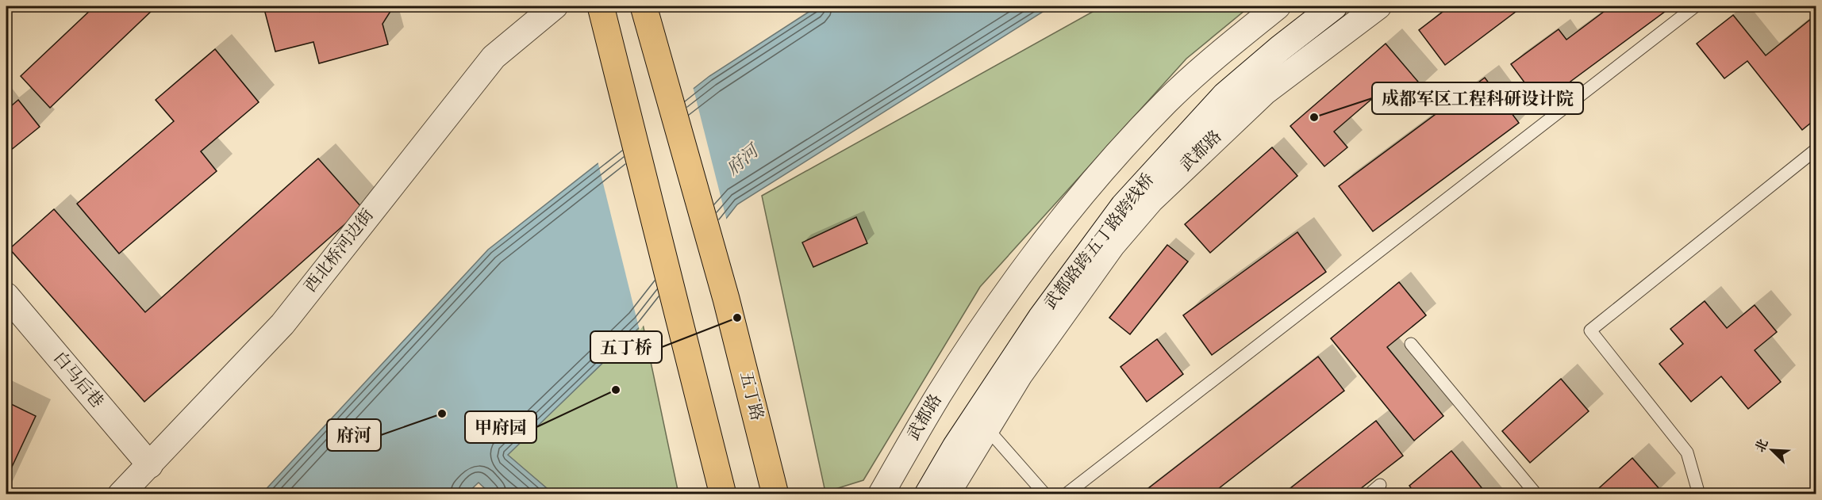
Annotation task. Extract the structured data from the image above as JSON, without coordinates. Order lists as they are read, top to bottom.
{
  "streets": {
    "main road": ["五丁路"],
    "street": [
      "武都路",
      "武都路跨五丁路跨线桥",
      "西北桥河边街",
      "白马后巷"
    ]
  },
  "crossings": [
    ["西北桥河边街", "白马后巷"]
  ],
  "water": ["府河"],
  "places": [
    "成都军区工程科研设计院",
    "五丁桥",
    "甲府园",
    "府河"
  ],
  "north": "top left"
}
